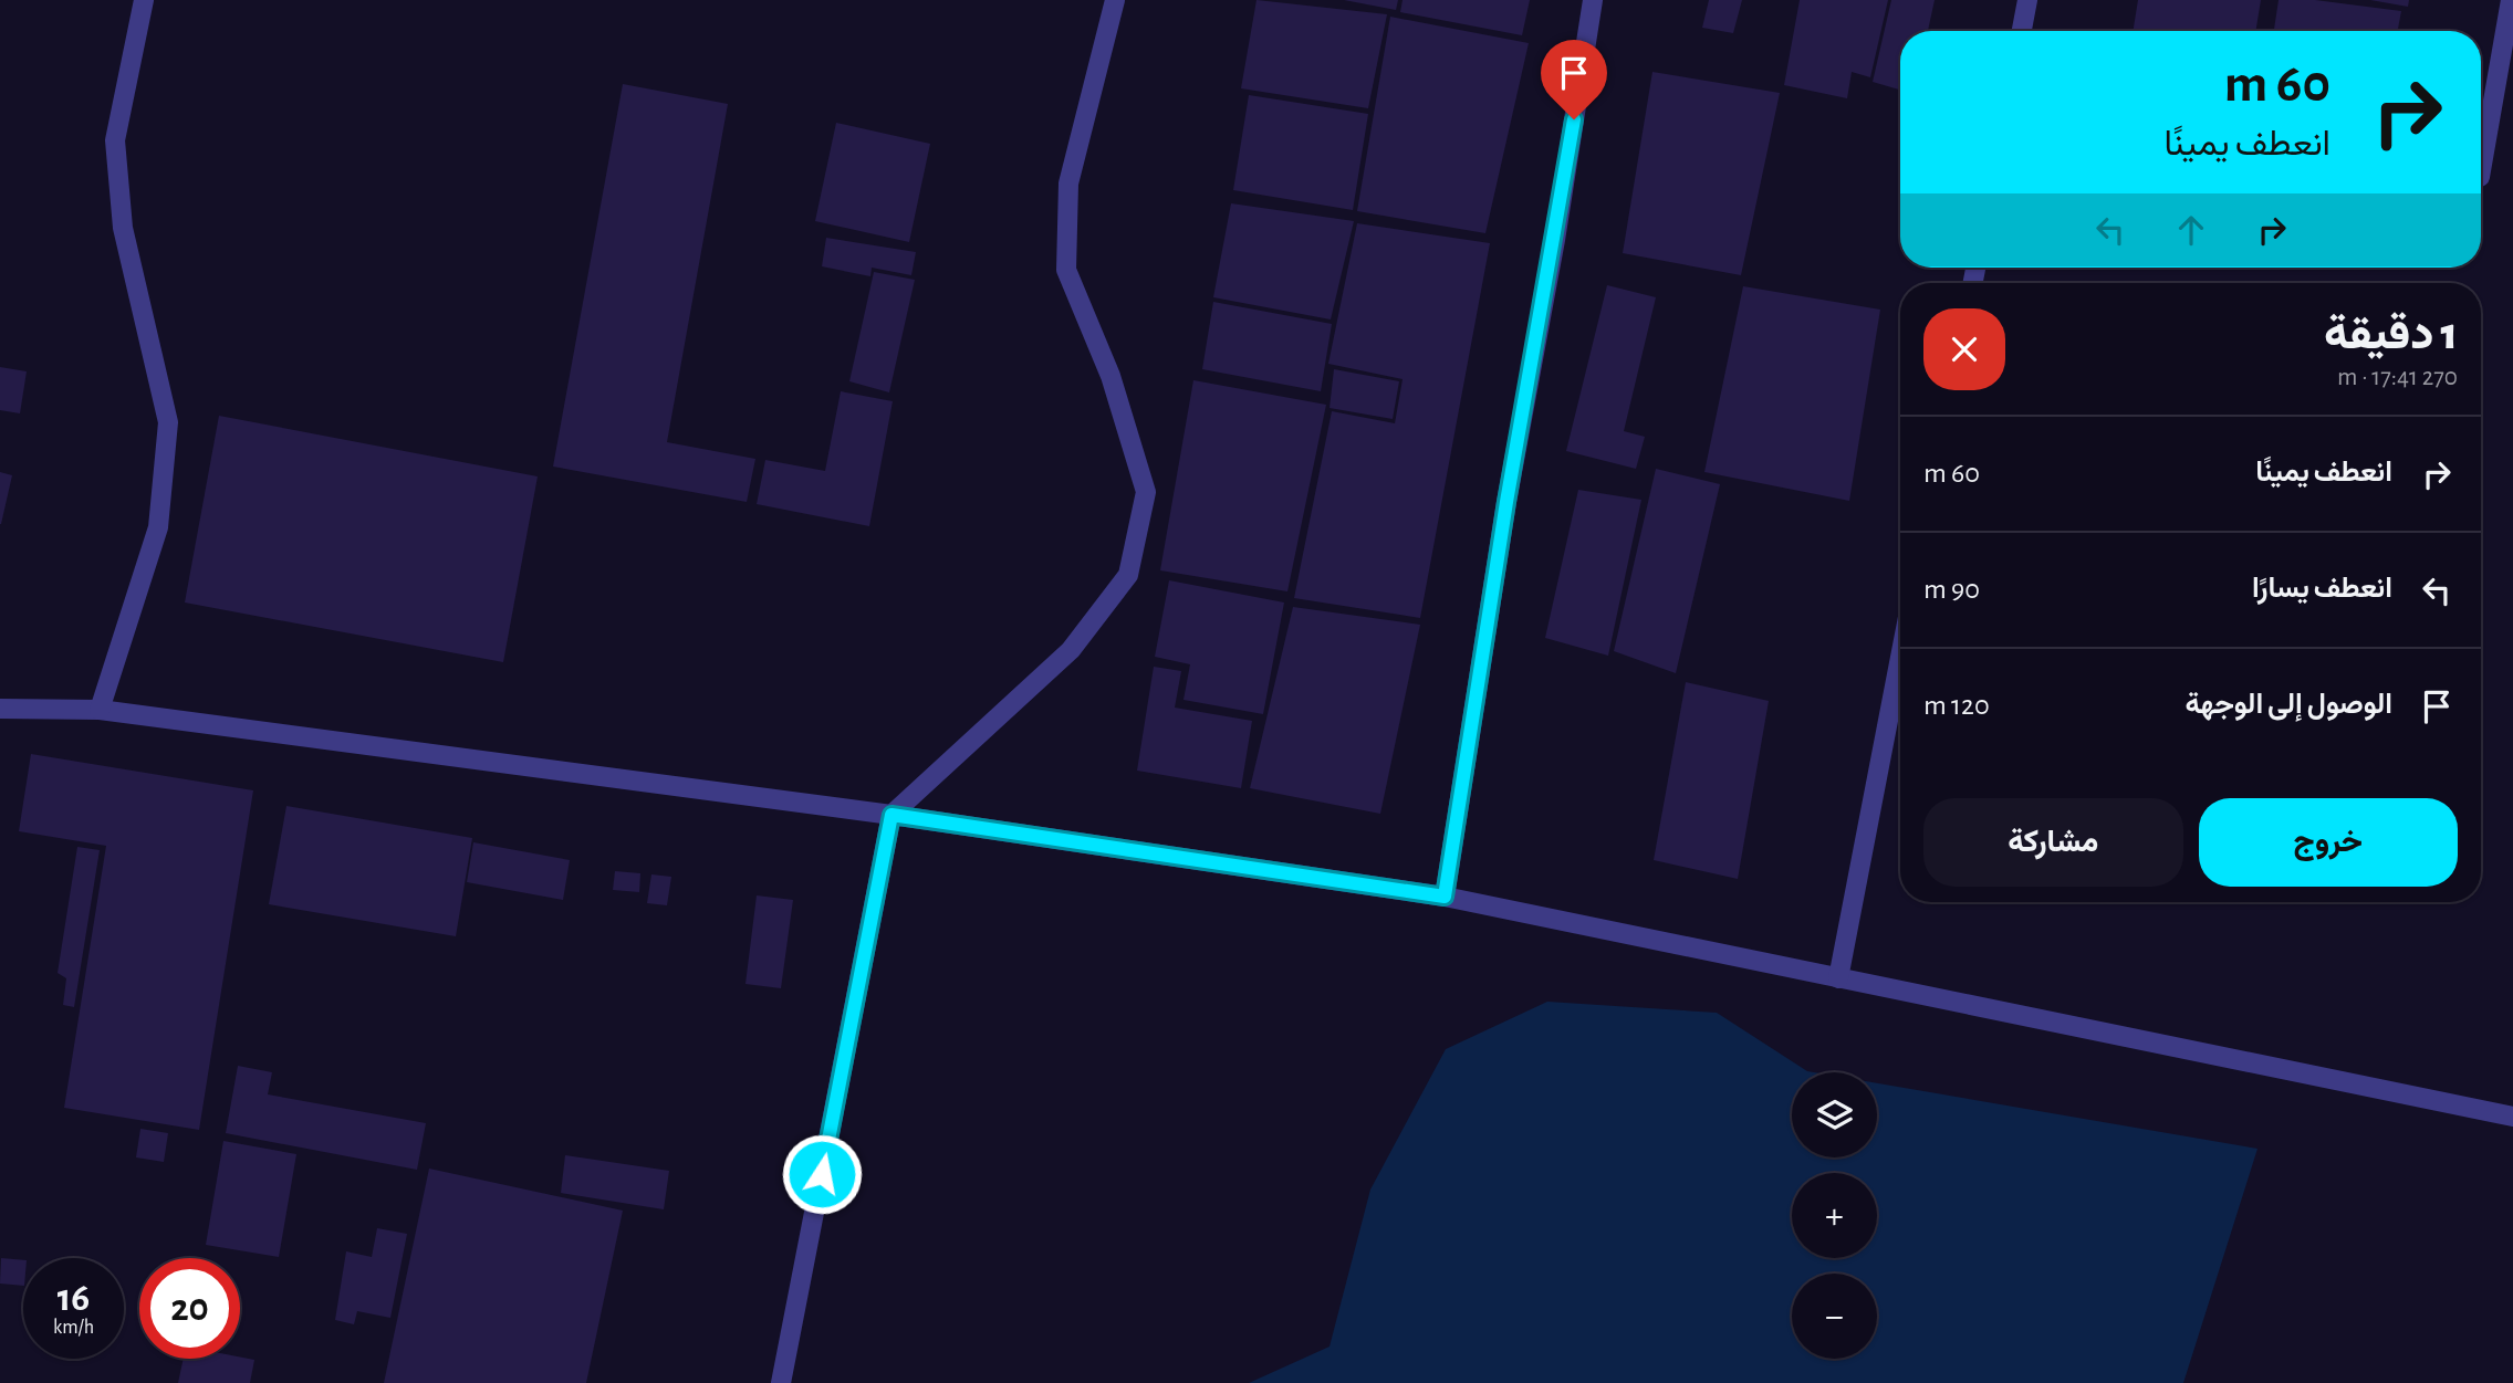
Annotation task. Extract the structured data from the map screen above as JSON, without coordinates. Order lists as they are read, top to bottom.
{
  "page": {
    "turn": ["60 m", "انعطف يمينًا"],
    "heading": ["1 دقيقة", "270 m · 17:41"],
    "list": [
      {
        "name": "انعطف يمينًا",
        "value": "60 m"
      },
      {
        "name": "انعطف يسارًا",
        "value": "90 m"
      },
      {
        "name": "الوصول إلى الوجهة",
        "value": "120 m"
      }
    ],
    "buttons": ["خروج", "مشاركة"],
    "map_buttons": ["+", "−"],
    "speed": "16 km/h",
    "limit": "20"
  }
}
